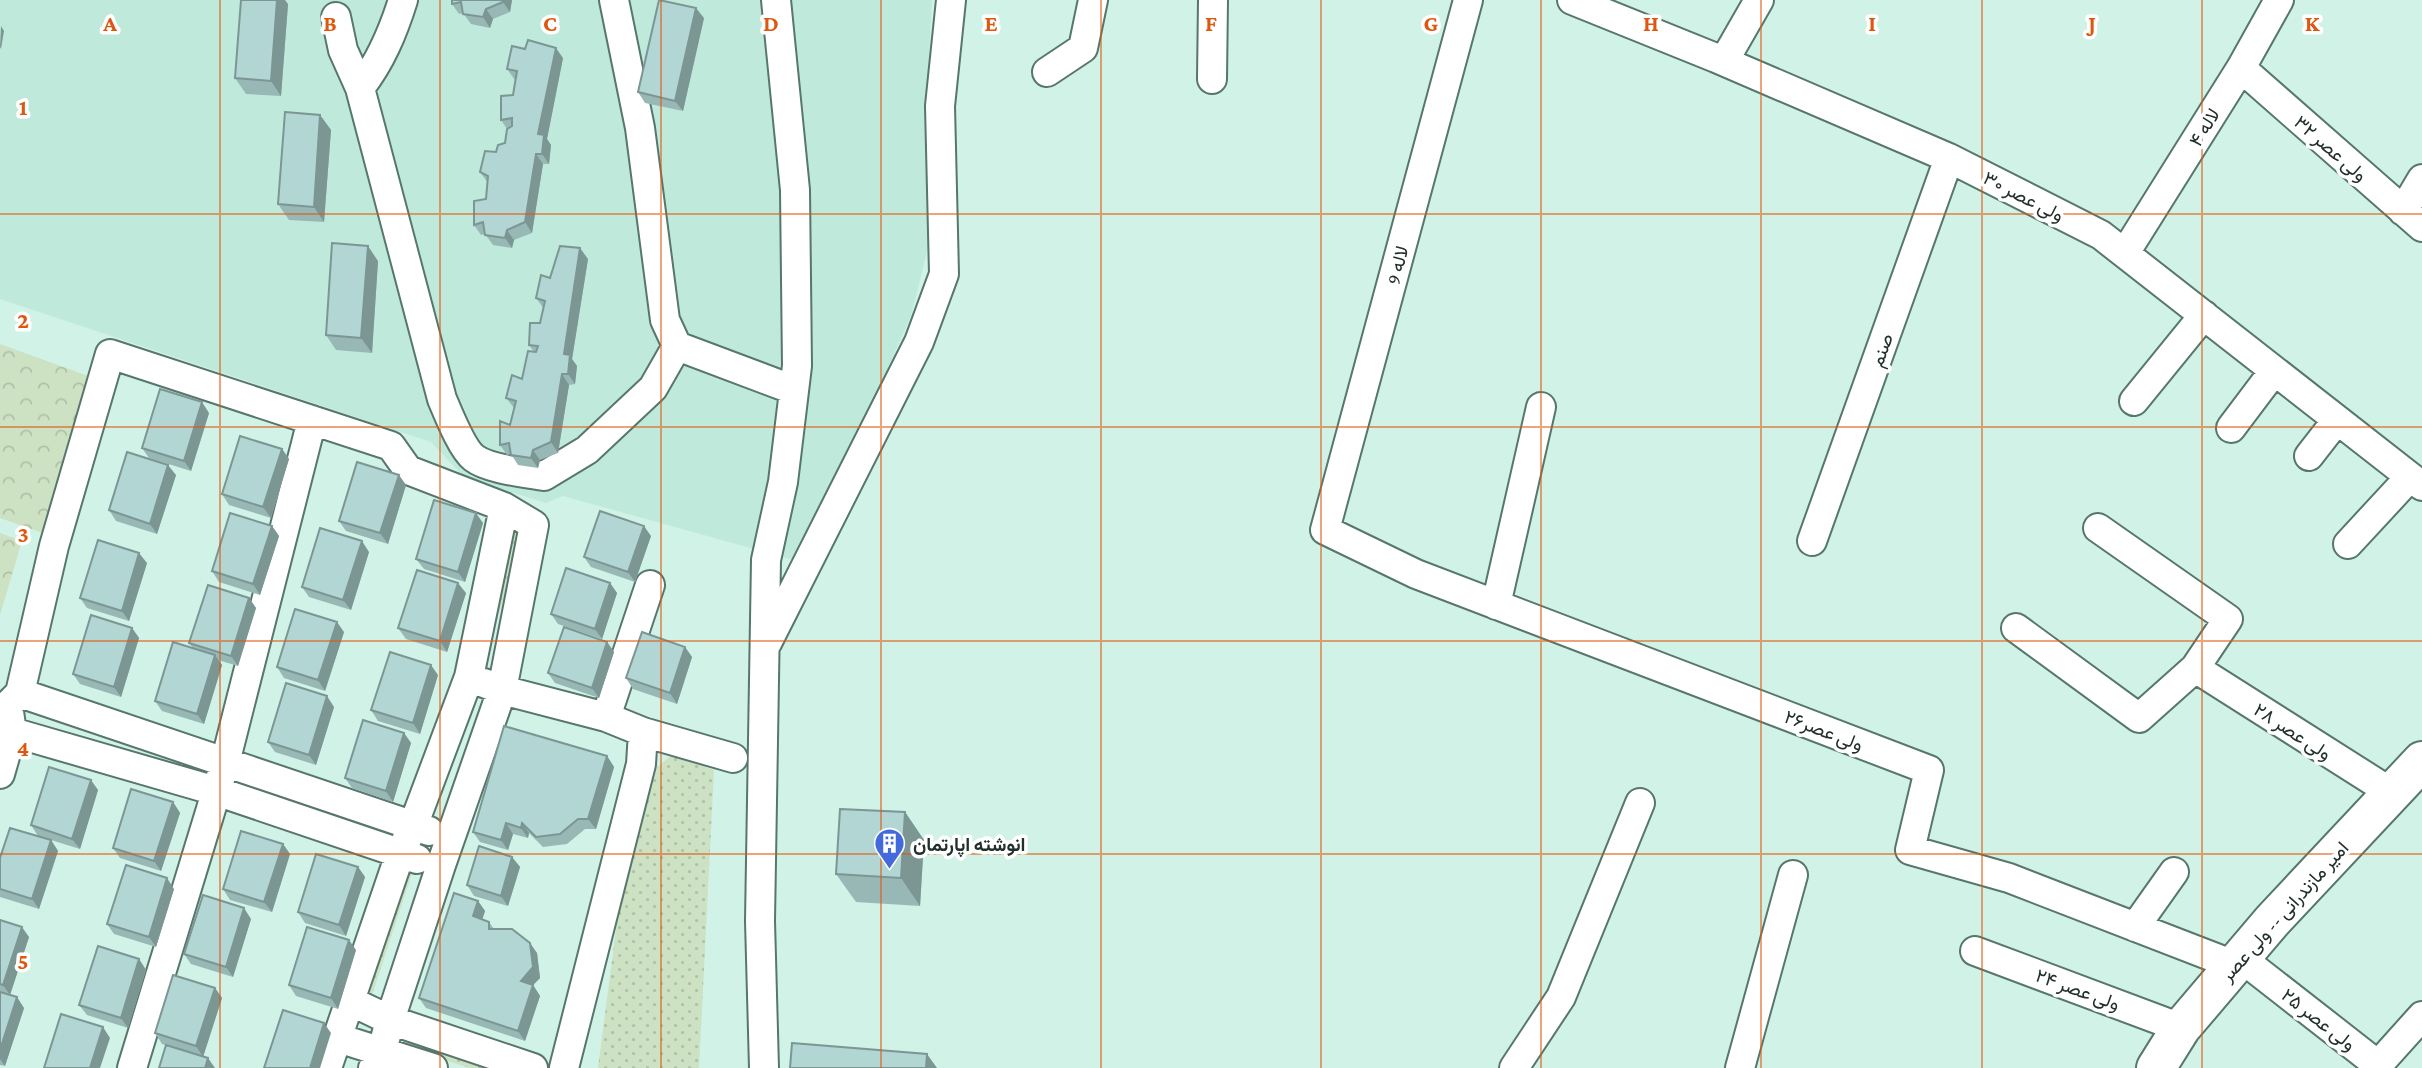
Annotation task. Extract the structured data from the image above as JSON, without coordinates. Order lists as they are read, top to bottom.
{
  "streets": {
    "main road": ["امیر مازندرانی -- ولی عصر"],
    "street": [
      "لاله ۴",
      "ولی عصر ۳۲",
      "ولی عصر ۳۰",
      "لاله 9",
      "صنم",
      "ولی عصر۲۶",
      "ولی عصر ۲۸",
      "ولی عصر ۲۴",
      "ولی عصر ۲۵"
    ]
  },
  "crossings": [
    ["لاله ۴", "ولی عصر ۳۲"],
    ["لاله ۴", "ولی عصر ۳۰"],
    ["ولی عصر ۳۰", "صنم"],
    ["لاله 9", "ولی عصر۲۶"],
    ["ولی عصر۲۶", "امیر مازندرانی -- ولی عصر"],
    ["ولی عصر۲۶", "ولی عصر ۲۵"],
    ["ولی عصر ۲۸", "امیر مازندرانی -- ولی عصر"],
    ["امیر مازندرانی -- ولی عصر", "ولی عصر ۲۴"],
    ["امیر مازندرانی -- ولی عصر", "ولی عصر ۲۵"]
  ],
  "places": {
    "building": ["انوشته اپارتمان"]
  },
  "grid": {
    "columns": [
      "A",
      "B",
      "C",
      "D",
      "E",
      "F",
      "G",
      "H",
      "I",
      "J",
      "K"
    ],
    "rows": [
      "1",
      "2",
      "3",
      "4",
      "5"
    ]
  }
}
